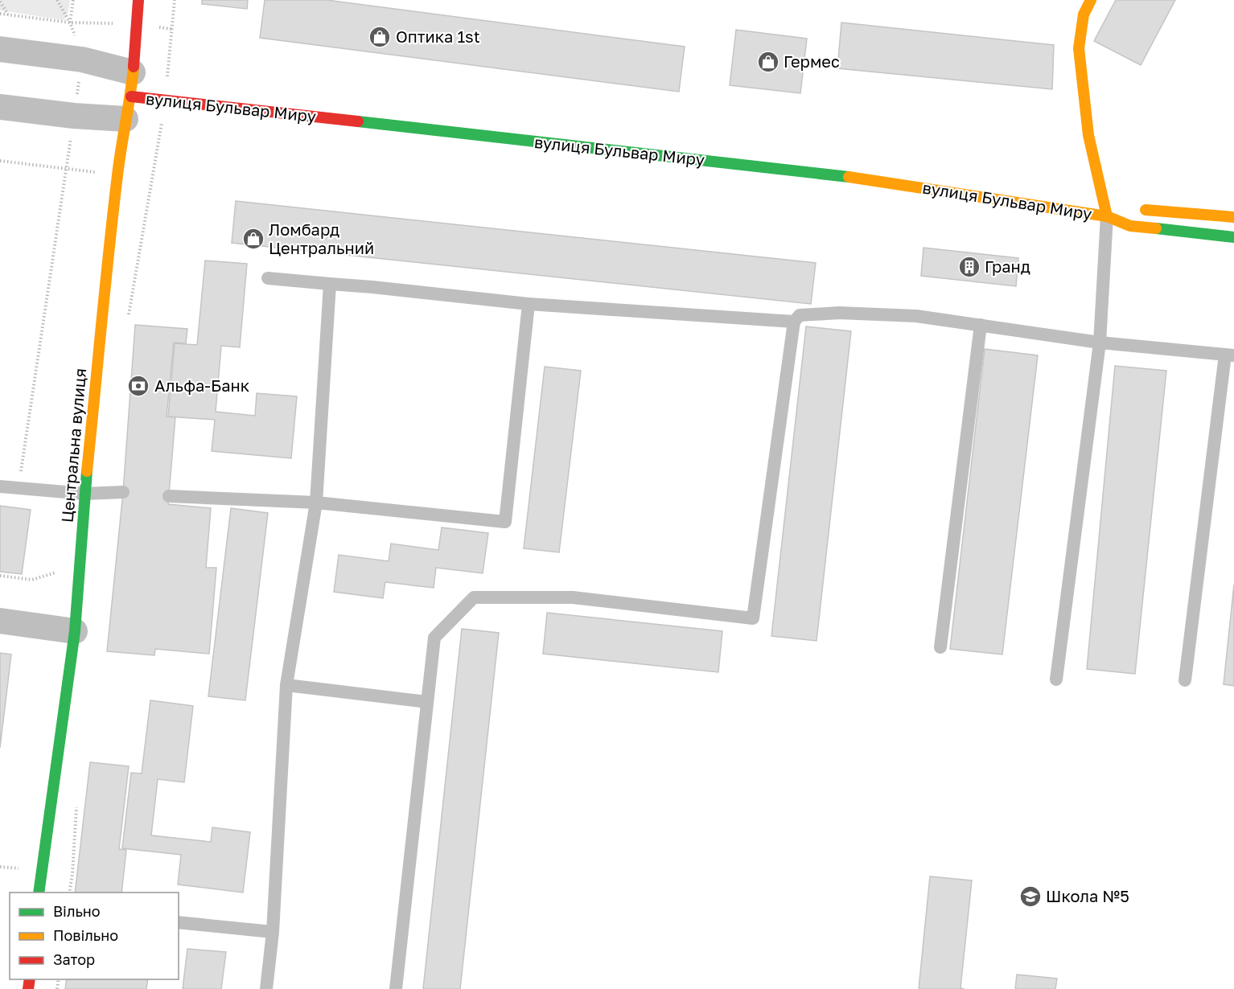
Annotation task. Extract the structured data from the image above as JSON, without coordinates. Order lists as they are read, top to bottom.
{
  "streets": {
    "street": ["вулиця Бульвар Миру", "Центральна вулиця"]
  },
  "crossings": [
    ["вулиця Бульвар Миру", "Центральна вулиця"]
  ],
  "places": {
    "shop": ["Оптика 1st", "Гермес", "Ломбард Центральний"],
    "building": ["Гранд"],
    "bank": ["Альфа-Банк"],
    "school or university": ["Школа №5"]
  },
  "legend": ["Вільно", "Повільно", "Затор"]
}
